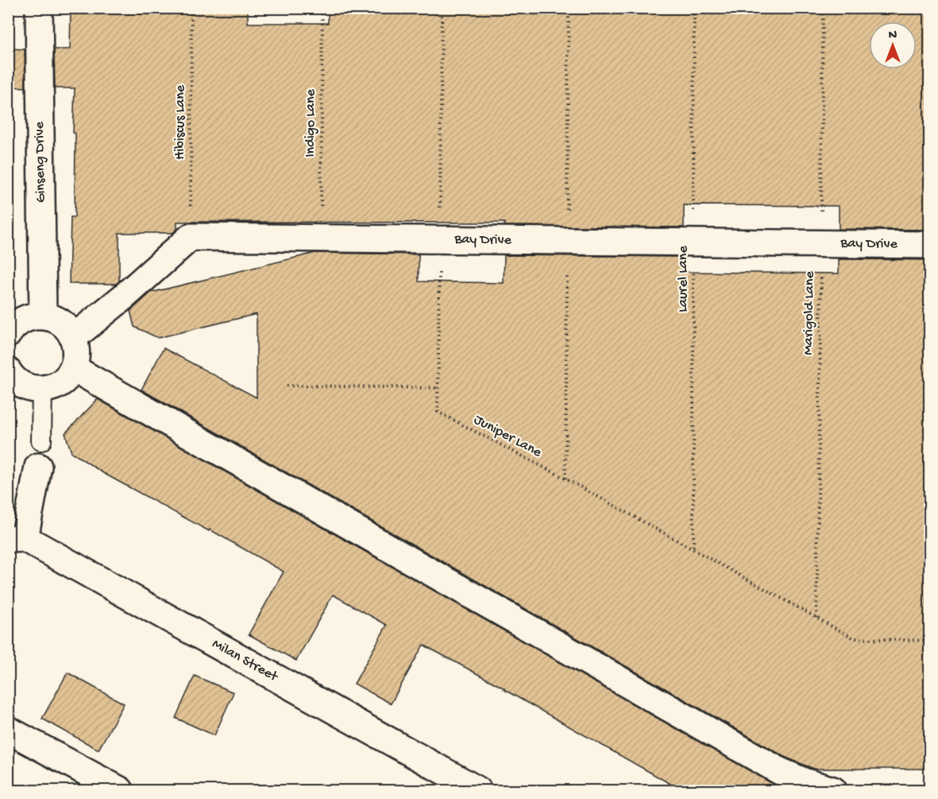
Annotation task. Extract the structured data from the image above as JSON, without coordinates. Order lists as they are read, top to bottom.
{
  "streets": {
    "street": ["Ginseng Drive", "Bay Drive", "Milan Street"],
    "path": [
      "Hibiscus Lane",
      "Indigo Lane",
      "Laurel Lane",
      "Marigold Lane",
      "Juniper Lane"
    ]
  },
  "crossings": [
    ["Hibiscus Lane", "Bay Drive"],
    ["Indigo Lane", "Bay Drive"],
    ["Bay Drive", "Laurel Lane"],
    ["Bay Drive", "Marigold Lane"],
    ["Bay Drive", "Juniper Lane"],
    ["Laurel Lane", "Juniper Lane"],
    ["Marigold Lane", "Juniper Lane"]
  ],
  "north": "top"
}
